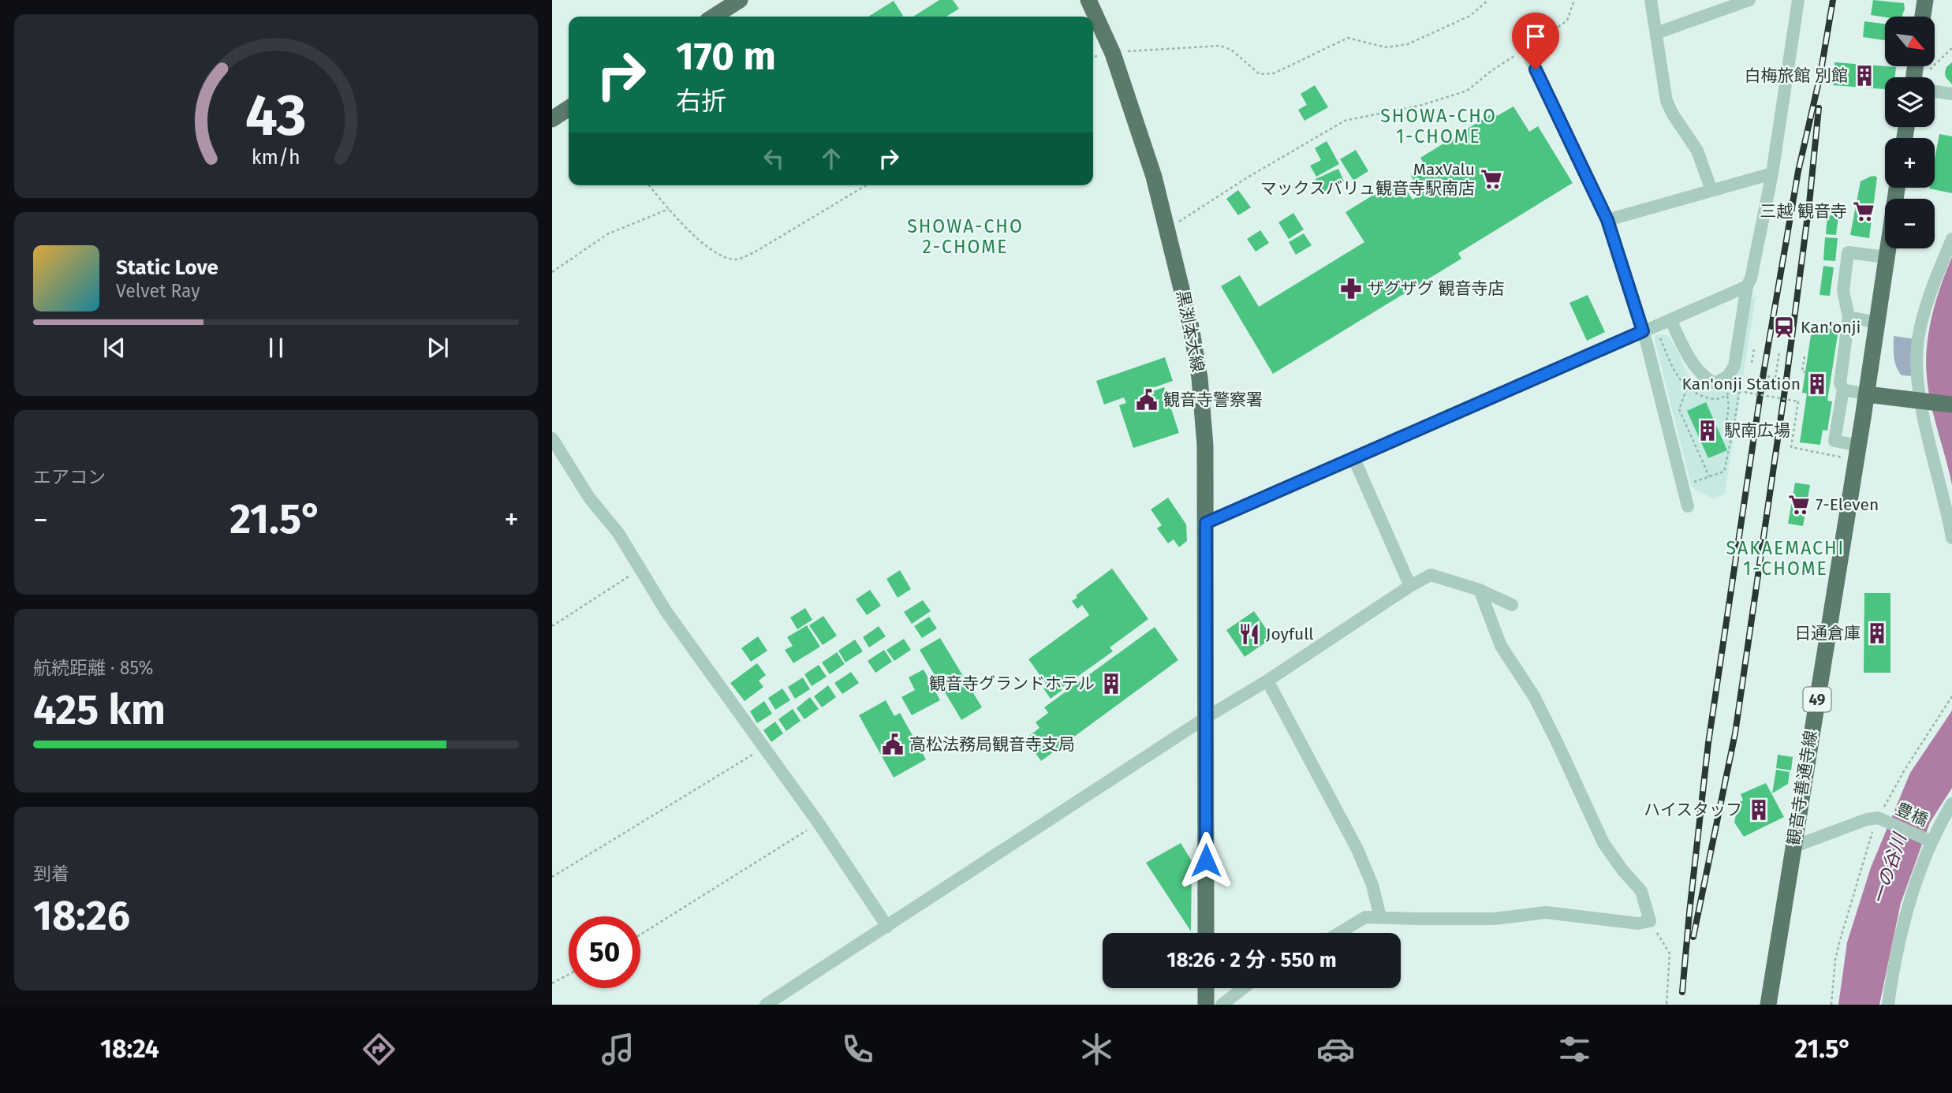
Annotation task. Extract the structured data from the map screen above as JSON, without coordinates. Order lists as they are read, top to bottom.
{
  "streets": {
    "main road": ["黒渕本大線", "49", "観音寺善通寺線"],
    "street": ["豊橋"]
  },
  "districts": ["SHOWA-CHO 1-CHOME", "SHOWA-CHO 2-CHOME", "SAKAEMACHI 1-CHOME"],
  "water": ["一の谷川"],
  "places": {
    "building": [
      "白梅旅館 別館",
      "Kan'onji Station",
      "駅南広場",
      "日通倉庫",
      "観音寺グランドホテル",
      "ハイスタッフ"
    ],
    "supermarket": ["MaxValu マックスバリュ観音寺駅南店", "三越 観音寺", "7-Eleven"],
    "pharmacy": ["ザグザグ 観音寺店"],
    "station": ["Kan'onji"],
    "public building": ["観音寺警察署", "高松法務局観音寺支局"],
    "restaurant": ["Joyfull"]
  },
  "north": "bottom right",
  "page": {
    "map_buttons": ["+", "−"],
    "turn": ["170 m", "右折"],
    "song": ["Static Love", "Velvet Ray"],
    "tile": [
      "エアコン",
      ["航続距離 · 85%", "425 km"],
      ["到着", "18:26"]
    ],
    "heat": ["−", "21.5°", "+"],
    "limit": "50",
    "trip": "18:26 · 2 分 · 550 m",
    "tabs": ["18:24", "21.5°"],
    "gauge": ["43", "km/h"]
  }
}
